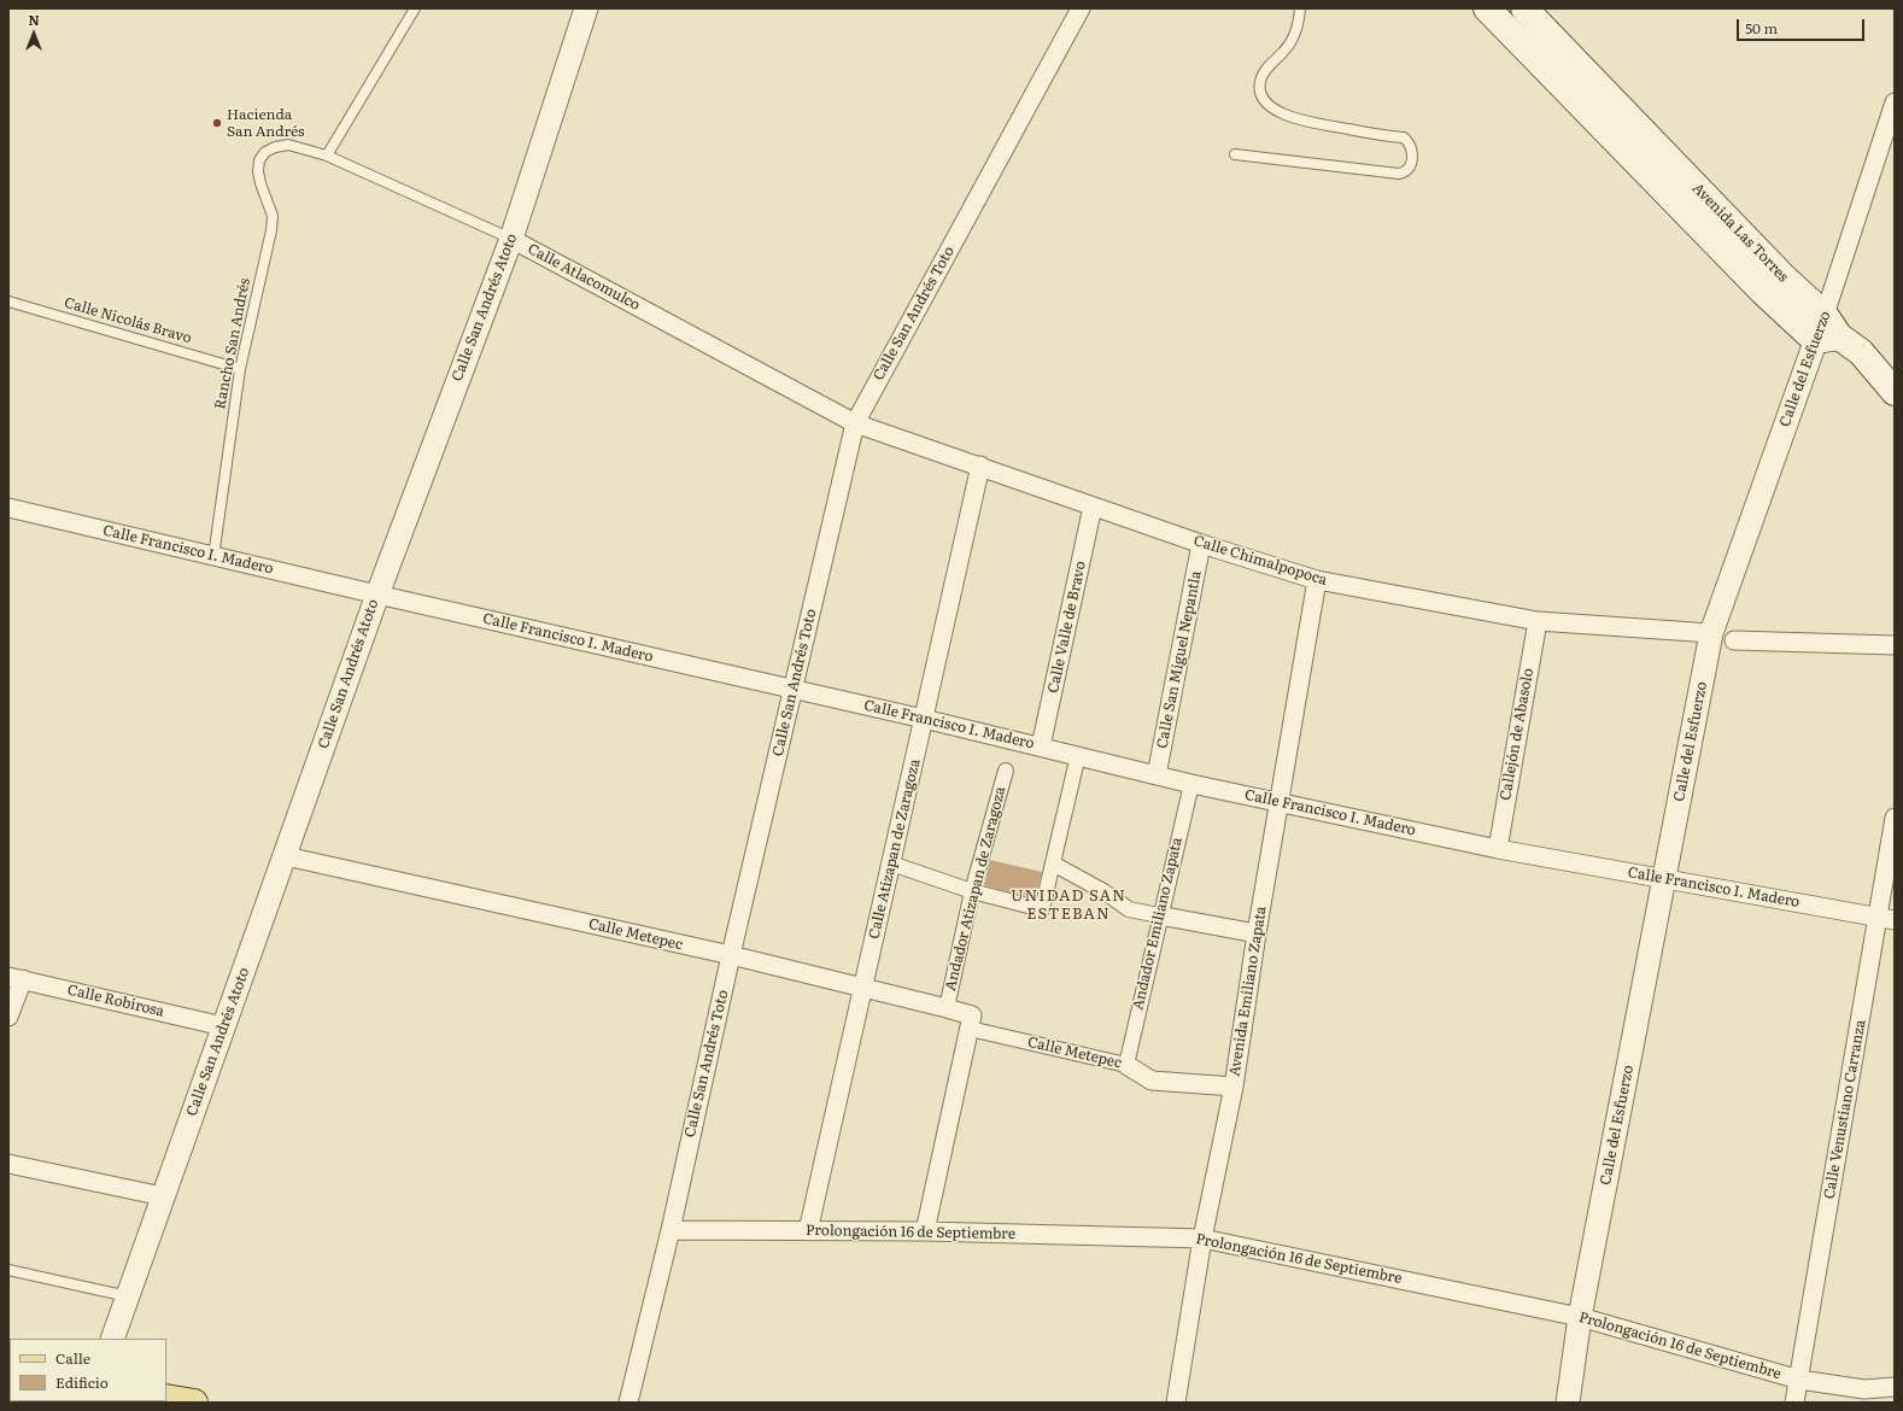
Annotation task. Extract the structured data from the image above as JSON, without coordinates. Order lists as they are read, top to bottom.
{
  "streets": {
    "main road": ["Avenida Las Torres"],
    "street": [
      "Calle Atlacomulco",
      "Calle San Andrés Atoto",
      "Calle San Andrés Toto",
      "Calle del Esfuerzo",
      "Calle Francisco I. Madero",
      "Calle Chimalpopoca",
      "Calle Valle de Bravo",
      "Calle San Miguel Nepantla",
      "Callejón de Abasolo",
      "Calle Atizapan de Zaragoza",
      "Andador Atizapan de Zaragoza",
      "Andador Emiliano Zapata",
      "Calle Metepec",
      "Avenida Emiliano Zapata",
      "Calle Robirosa",
      "Calle Venustiano Carranza",
      "Prolongación 16 de Septiembre"
    ],
    "lane": ["Calle Nicolás Bravo", "Rancho San Andrés"]
  },
  "crossings": [
    ["Avenida Las Torres", "Calle del Esfuerzo"],
    ["Calle Atlacomulco", "Calle San Andrés Atoto"],
    ["Calle Atlacomulco", "Calle San Andrés Toto"],
    ["Calle Atlacomulco", "Rancho San Andrés"],
    ["Calle Atlacomulco", "Calle Chimalpopoca"],
    ["Calle San Andrés Atoto", "Calle Francisco I. Madero"],
    ["Calle San Andrés Atoto", "Calle Metepec"],
    ["Calle San Andrés Atoto", "Calle Robirosa"],
    ["Calle San Andrés Toto", "Calle Francisco I. Madero"],
    ["Calle San Andrés Toto", "Calle Chimalpopoca"],
    ["Calle San Andrés Toto", "Calle Metepec"],
    ["Calle San Andrés Toto", "Prolongación 16 de Septiembre"],
    ["Calle Nicolás Bravo", "Rancho San Andrés"],
    ["Rancho San Andrés", "Calle Francisco I. Madero"],
    ["Calle del Esfuerzo", "Calle Francisco I. Madero"],
    ["Calle del Esfuerzo", "Calle Chimalpopoca"],
    ["Calle del Esfuerzo", "Prolongación 16 de Septiembre"],
    ["Calle Francisco I. Madero", "Calle Valle de Bravo"],
    ["Calle Francisco I. Madero", "Calle San Miguel Nepantla"],
    ["Calle Francisco I. Madero", "Callejón de Abasolo"],
    ["Calle Francisco I. Madero", "Calle Atizapan de Zaragoza"],
    ["Calle Francisco I. Madero", "Andador Emiliano Zapata"],
    ["Calle Francisco I. Madero", "Avenida Emiliano Zapata"],
    ["Calle Francisco I. Madero", "Calle Venustiano Carranza"],
    ["Calle Chimalpopoca", "Calle Valle de Bravo"],
    ["Calle Chimalpopoca", "Calle San Miguel Nepantla"],
    ["Calle Chimalpopoca", "Callejón de Abasolo"],
    ["Calle Chimalpopoca", "Calle Atizapan de Zaragoza"],
    ["Calle Chimalpopoca", "Avenida Emiliano Zapata"],
    ["Calle Atizapan de Zaragoza", "Calle Metepec"],
    ["Calle Atizapan de Zaragoza", "Prolongación 16 de Septiembre"],
    ["Andador Atizapan de Zaragoza", "Calle Metepec"],
    ["Andador Emiliano Zapata", "Calle Metepec"],
    ["Calle Metepec", "Avenida Emiliano Zapata"],
    ["Avenida Emiliano Zapata", "Prolongación 16 de Septiembre"],
    ["Calle Venustiano Carranza", "Prolongación 16 de Septiembre"]
  ],
  "districts": ["UNIDAD SAN ESTEBAN"],
  "places": ["Hacienda San Andrés"],
  "legend": ["Calle", "Edificio"],
  "scale_bar": "50 m",
  "north": "top"
}
